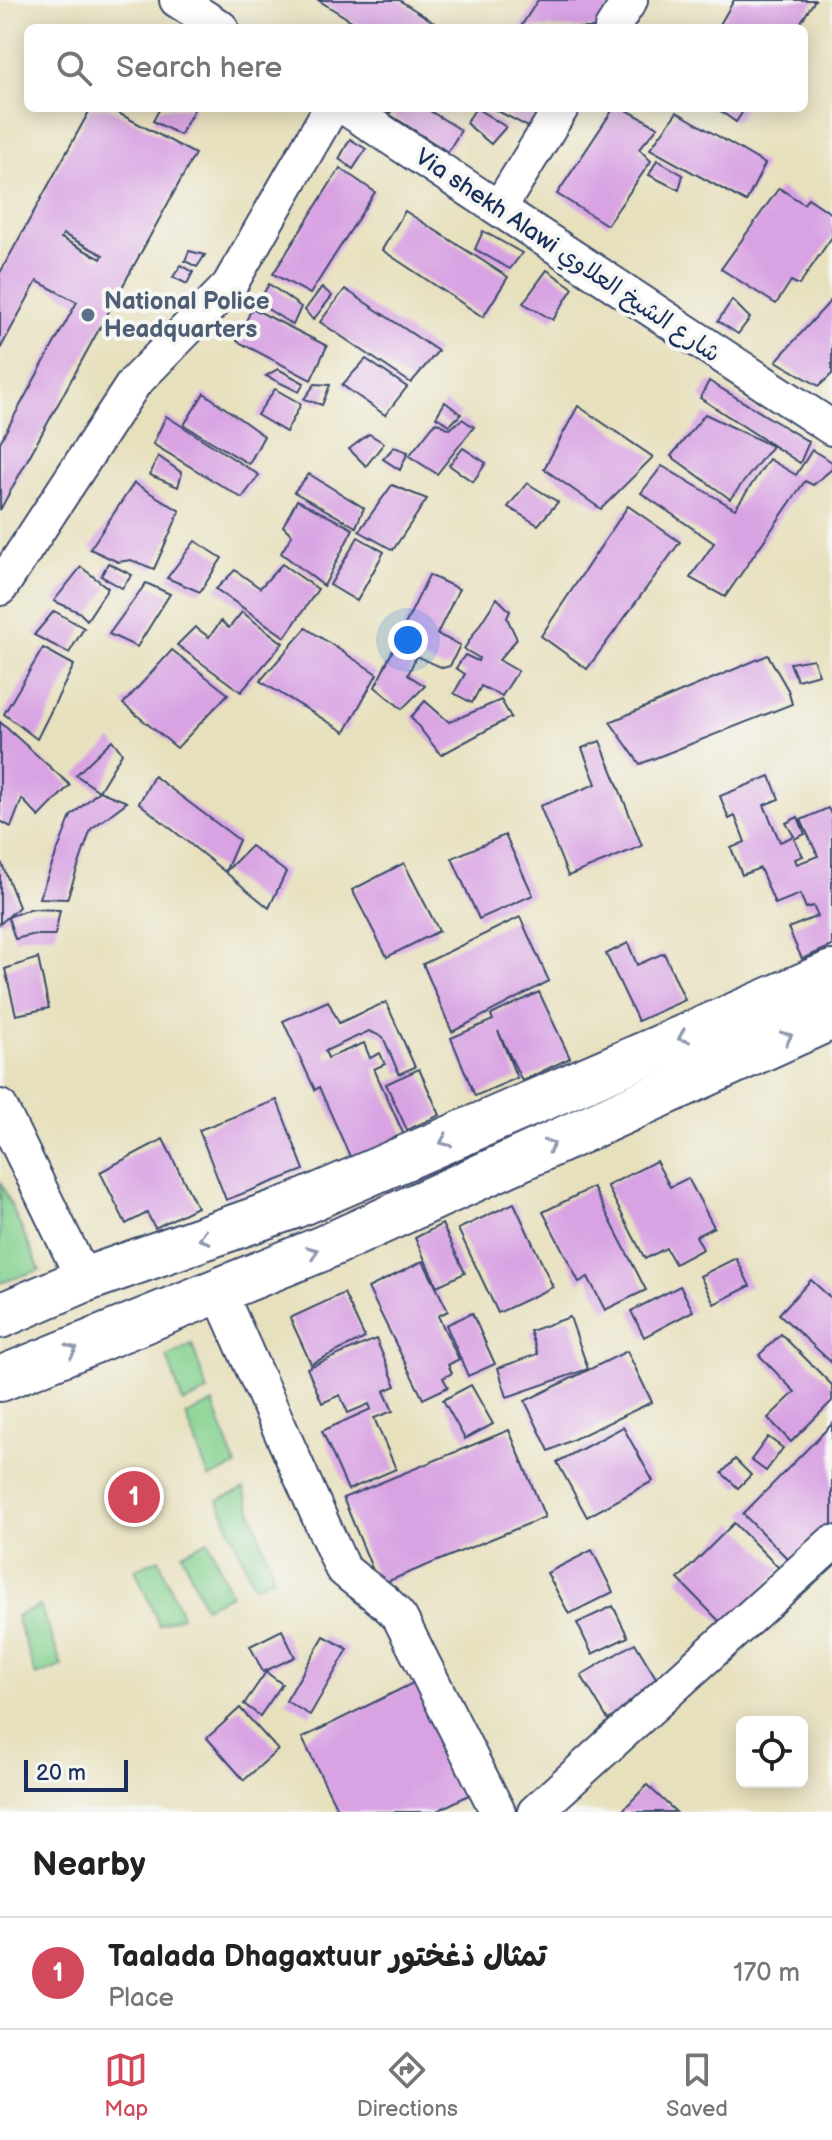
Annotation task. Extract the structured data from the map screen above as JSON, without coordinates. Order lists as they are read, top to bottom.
{
  "streets": {
    "street": ["Via shekh Alawi شارع الشيخ العلاوي"]
  },
  "places": ["National Police Headquarters"],
  "scale_bar": "20 m",
  "page": {
    "search": "Search here",
    "pins": "1",
    "scale": "20 m",
    "heading": "Nearby",
    "list": [
      {
        "mark": "1",
        "name": "Taalada Dhagaxtuur تمثال ذغختور",
        "note": "Place",
        "value": "170 m"
      }
    ],
    "nav": ["Map", "Directions", "Saved"]
  }
}
